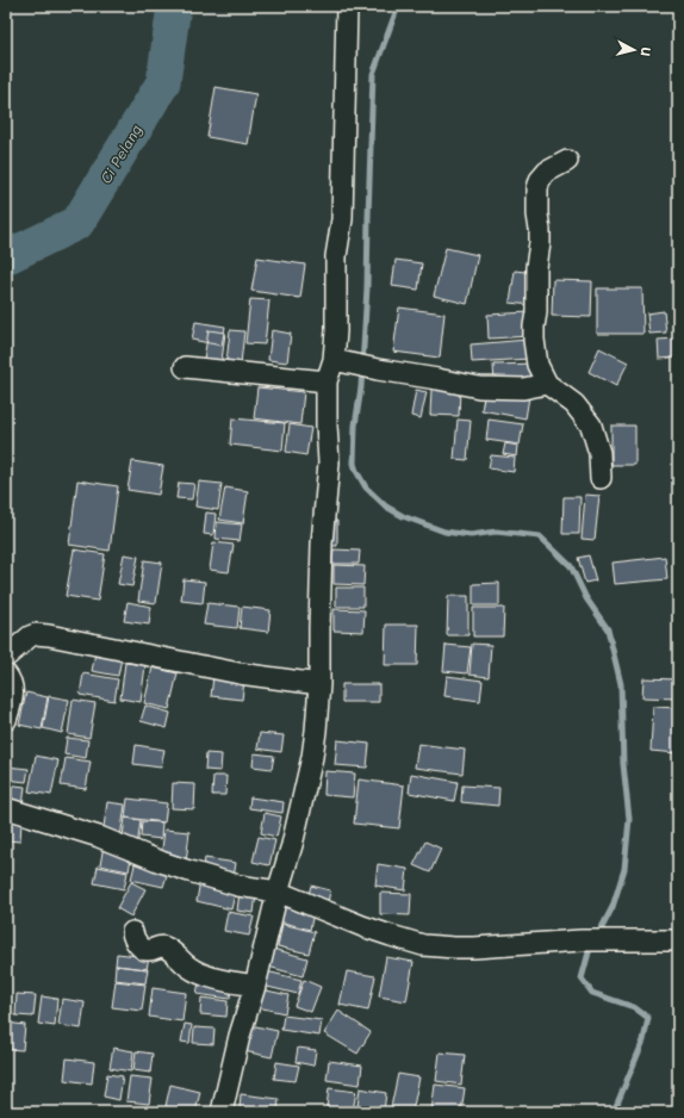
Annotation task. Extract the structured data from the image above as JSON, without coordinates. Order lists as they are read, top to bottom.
{
  "water": ["Ci Pelang"],
  "north": "right"
}
